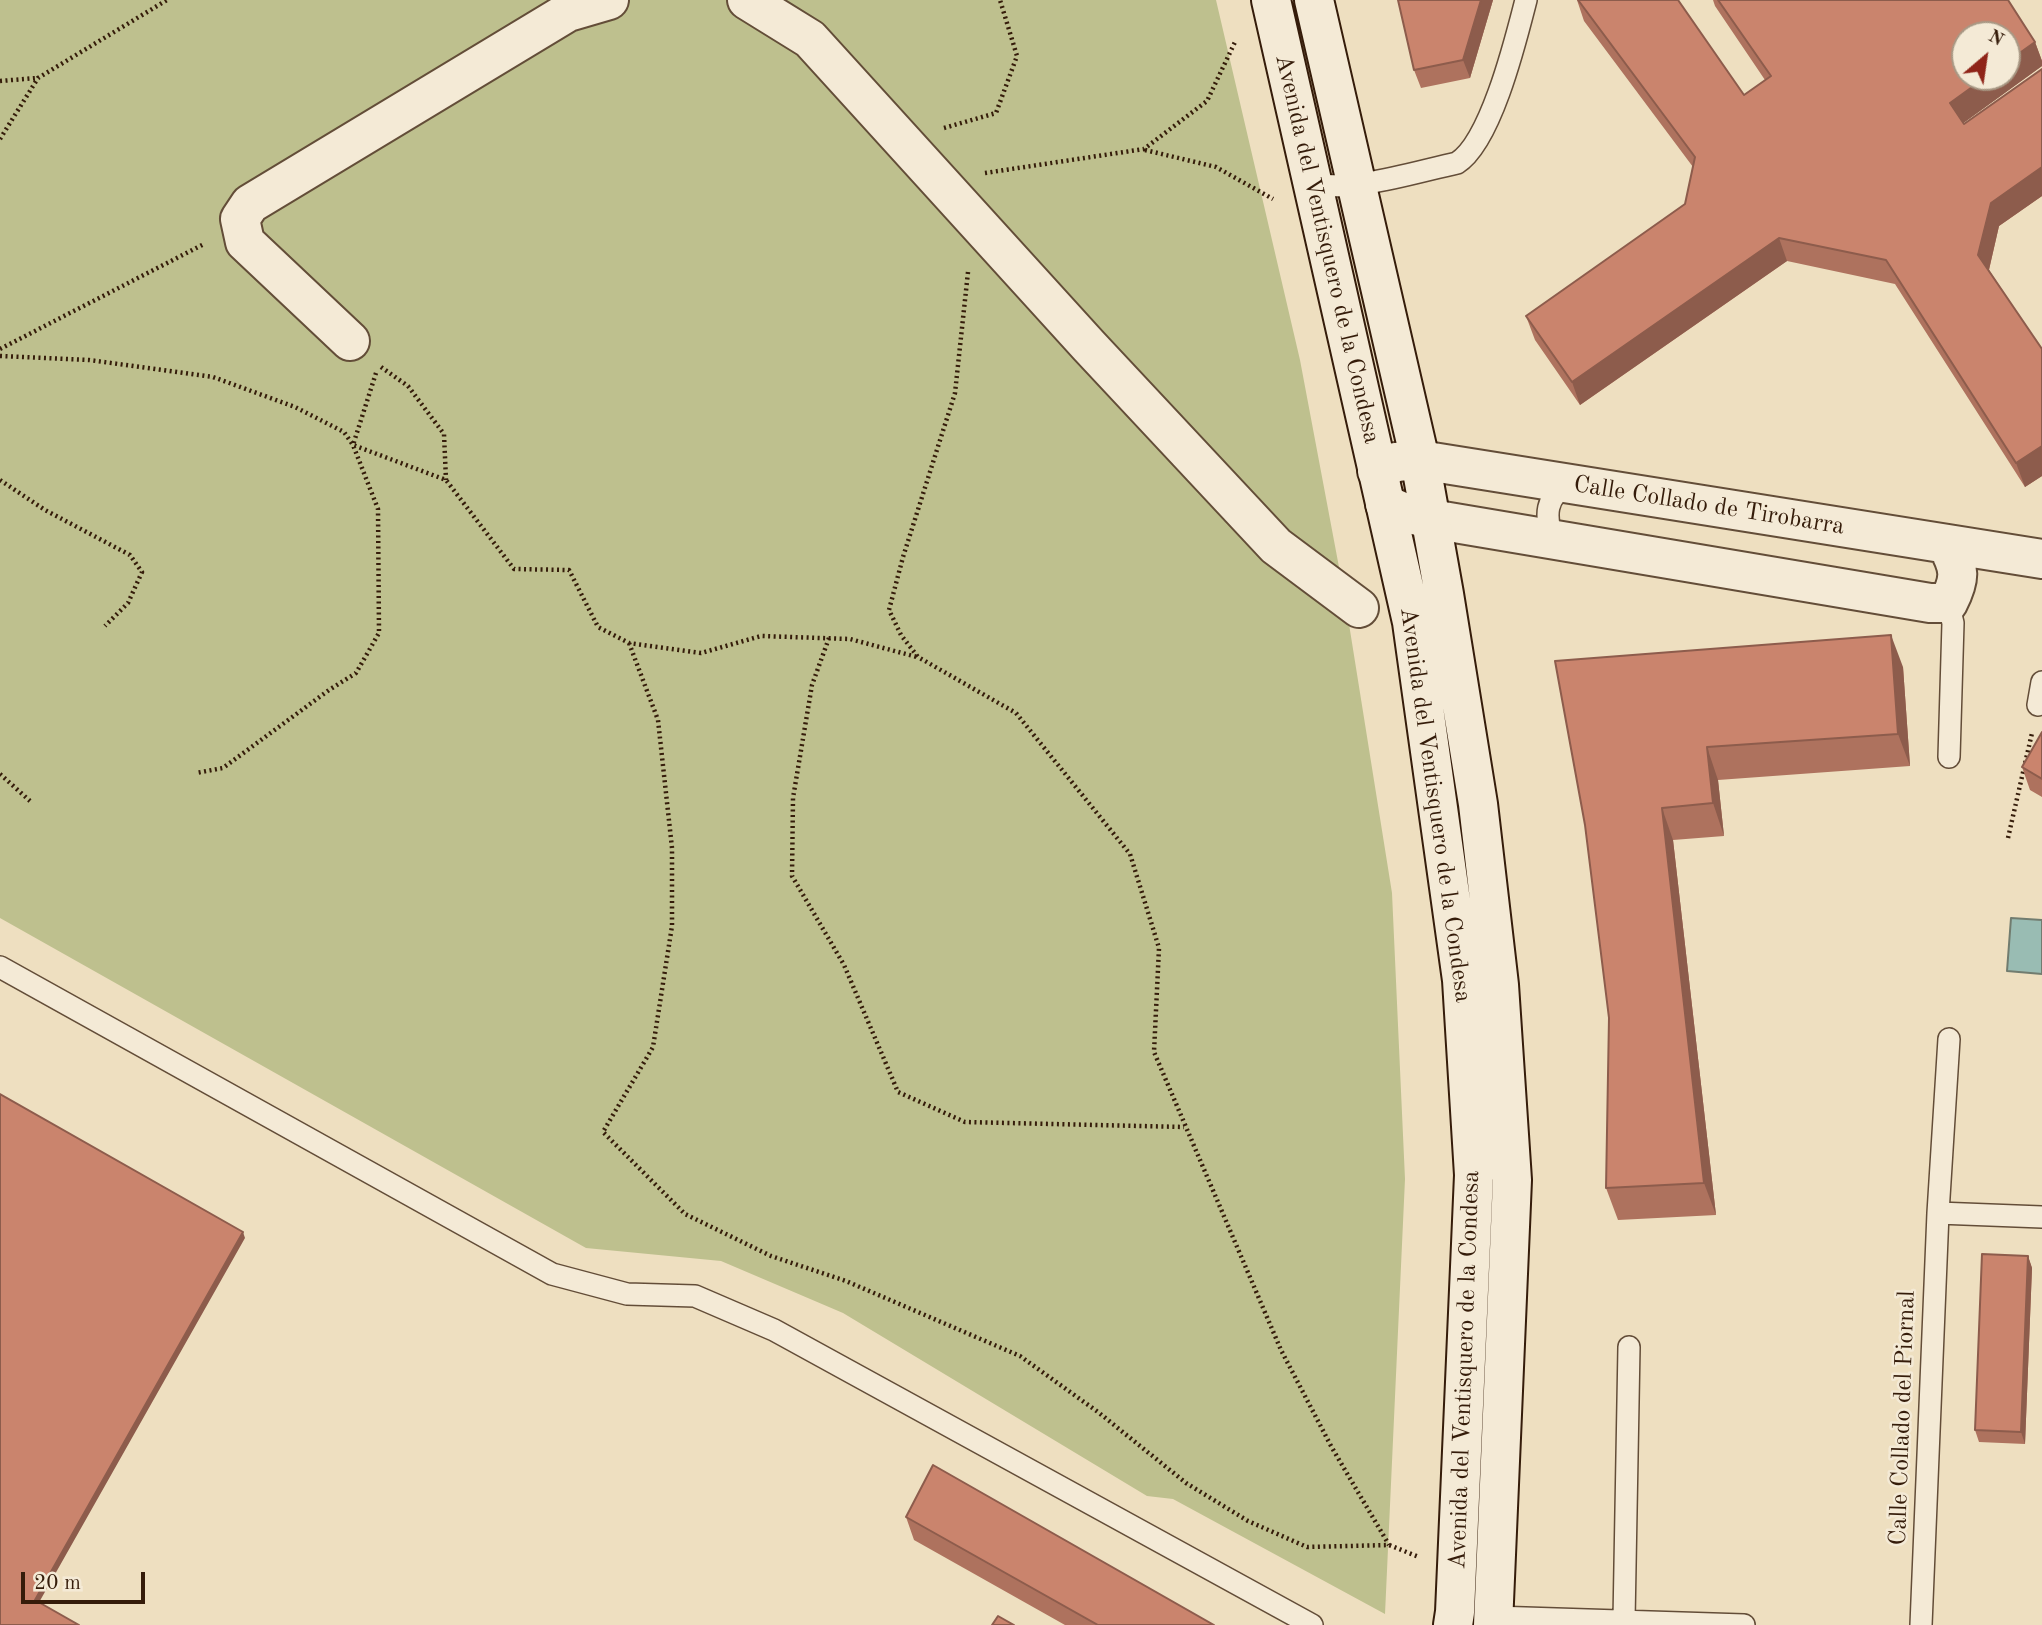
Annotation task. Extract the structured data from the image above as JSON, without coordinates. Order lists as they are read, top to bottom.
{
  "streets": {
    "main road": ["Avenida del Ventisquero de la Condesa", "Calle Collado de Tirobarra"],
    "lane": ["Calle Collado del Piornal"]
  },
  "crossings": [
    ["Avenida del Ventisquero de la Condesa", "Calle Collado de Tirobarra"]
  ],
  "scale_bar": "20 m",
  "north": "top right"
}
